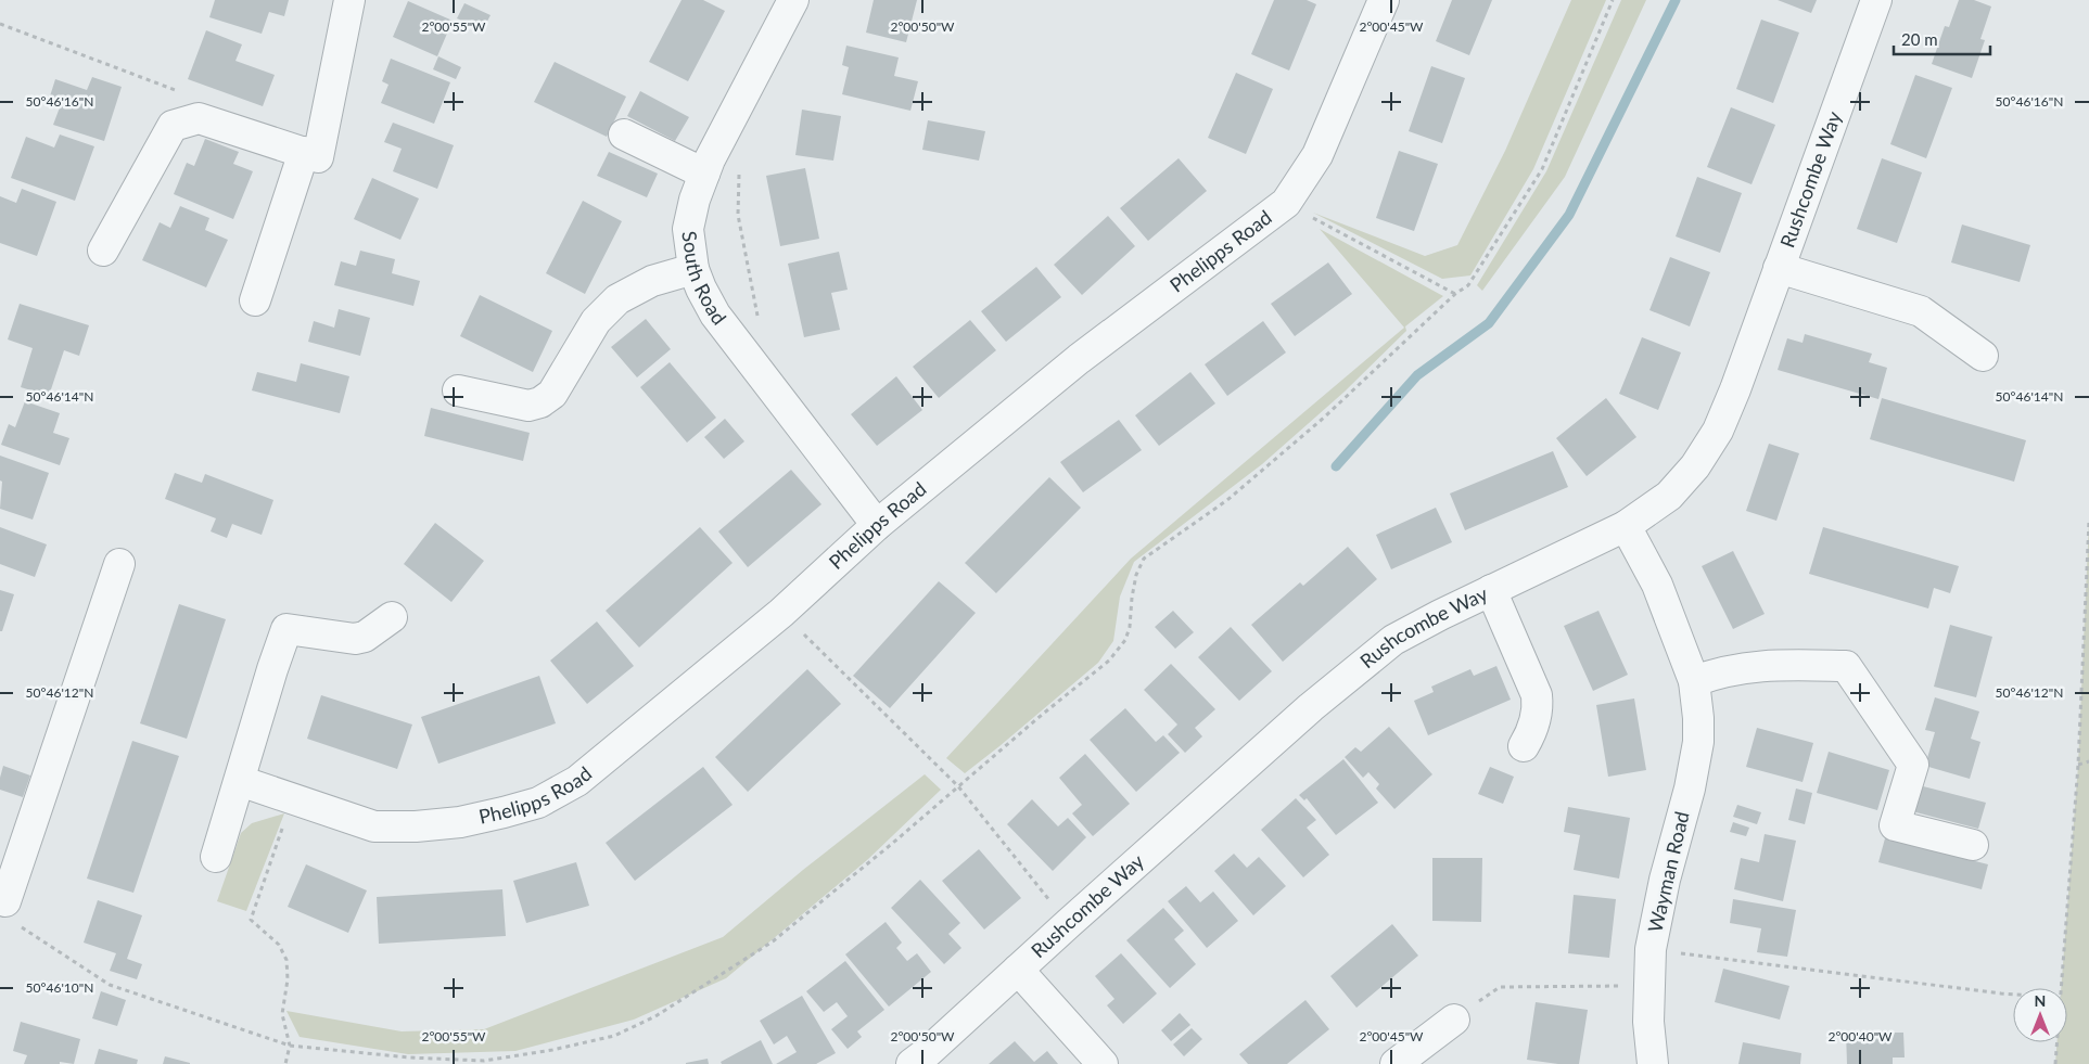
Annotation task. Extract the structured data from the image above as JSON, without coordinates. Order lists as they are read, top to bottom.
{
  "streets": {
    "street": [
      "Rushcombe Way",
      "Phelipps Road",
      "South Road",
      "Wayman Road"
    ]
  },
  "crossings": [
    ["Rushcombe Way", "Wayman Road"],
    ["Phelipps Road", "South Road"]
  ],
  "scale_bar": "20 m",
  "north": "top",
  "coordinates": [
    "2°00'55\"W",
    "2°00'50\"W",
    "2°00'45\"W",
    "50°46'16\"N",
    "50°46'14\"N",
    "50°46'12\"N",
    "50°46'10\"N",
    "2°00'40\"W"
  ]
}
